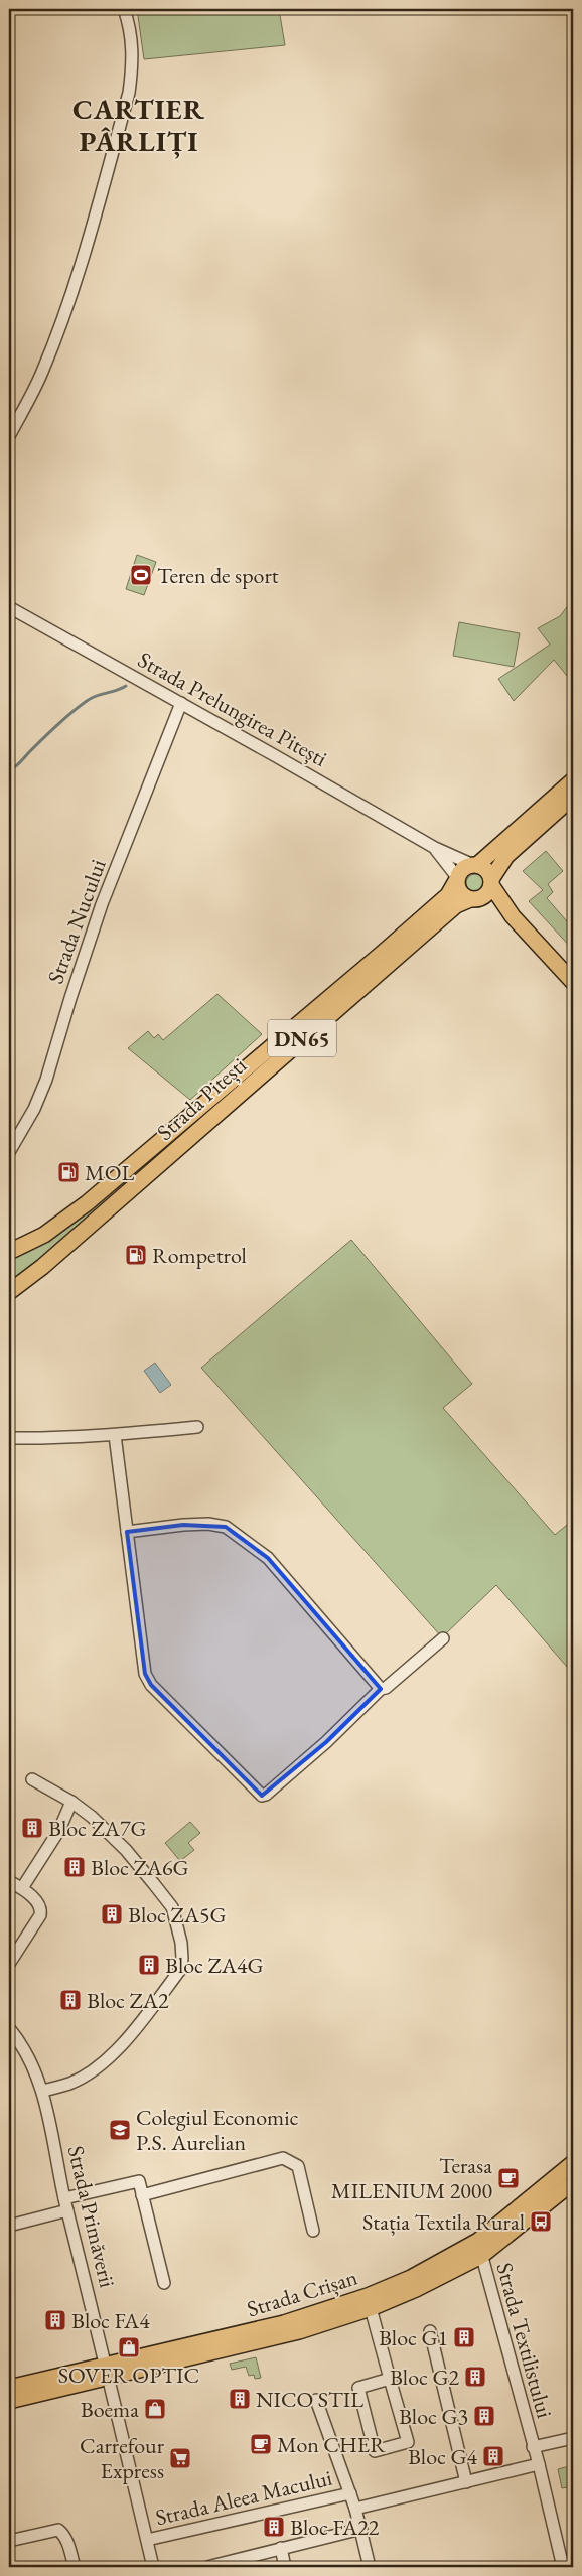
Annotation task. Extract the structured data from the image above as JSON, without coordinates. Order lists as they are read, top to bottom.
{
  "streets": {
    "main road": ["DN65", "Strada Pitești", "Strada Crișan"],
    "street": [
      "Strada Prelungirea Pitești",
      "Strada Nucului",
      "Strada Primăverii",
      "Strada Textilistului",
      "Strada Aleea Macului"
    ]
  },
  "crossings": [
    ["Strada Prelungirea Pitești", "Strada Nucului"],
    ["Strada Prelungirea Pitești", "Strada Pitești"],
    ["Strada Primăverii", "Strada Crișan"],
    ["Strada Primăverii", "Strada Aleea Macului"],
    ["Strada Crișan", "Strada Textilistului"]
  ],
  "districts": ["CARTIER PÂRLIȚI"],
  "places": {
    "sports": ["Teren de sport"],
    "fuel station": ["MOL", "Rompetrol"],
    "building": [
      "Bloc ZA7G",
      "Bloc ZA6G",
      "Bloc ZA5G",
      "Bloc ZA4G",
      "Bloc ZA2",
      "Bloc FA4",
      "Bloc G1",
      "Bloc G2",
      "NICO STIL",
      "Bloc G3",
      "Bloc G4",
      "Bloc FA22"
    ],
    "school or university": ["Colegiul Economic P.S. Aurelian"],
    "cafe": ["Terasa MILENIUM 2000", "Mon CHER"],
    "bus stop": ["Stația Textila Rural"],
    "shop": ["SOVER OPTIC", "Boema"],
    "supermarket": ["Carrefour Express"]
  }
}
